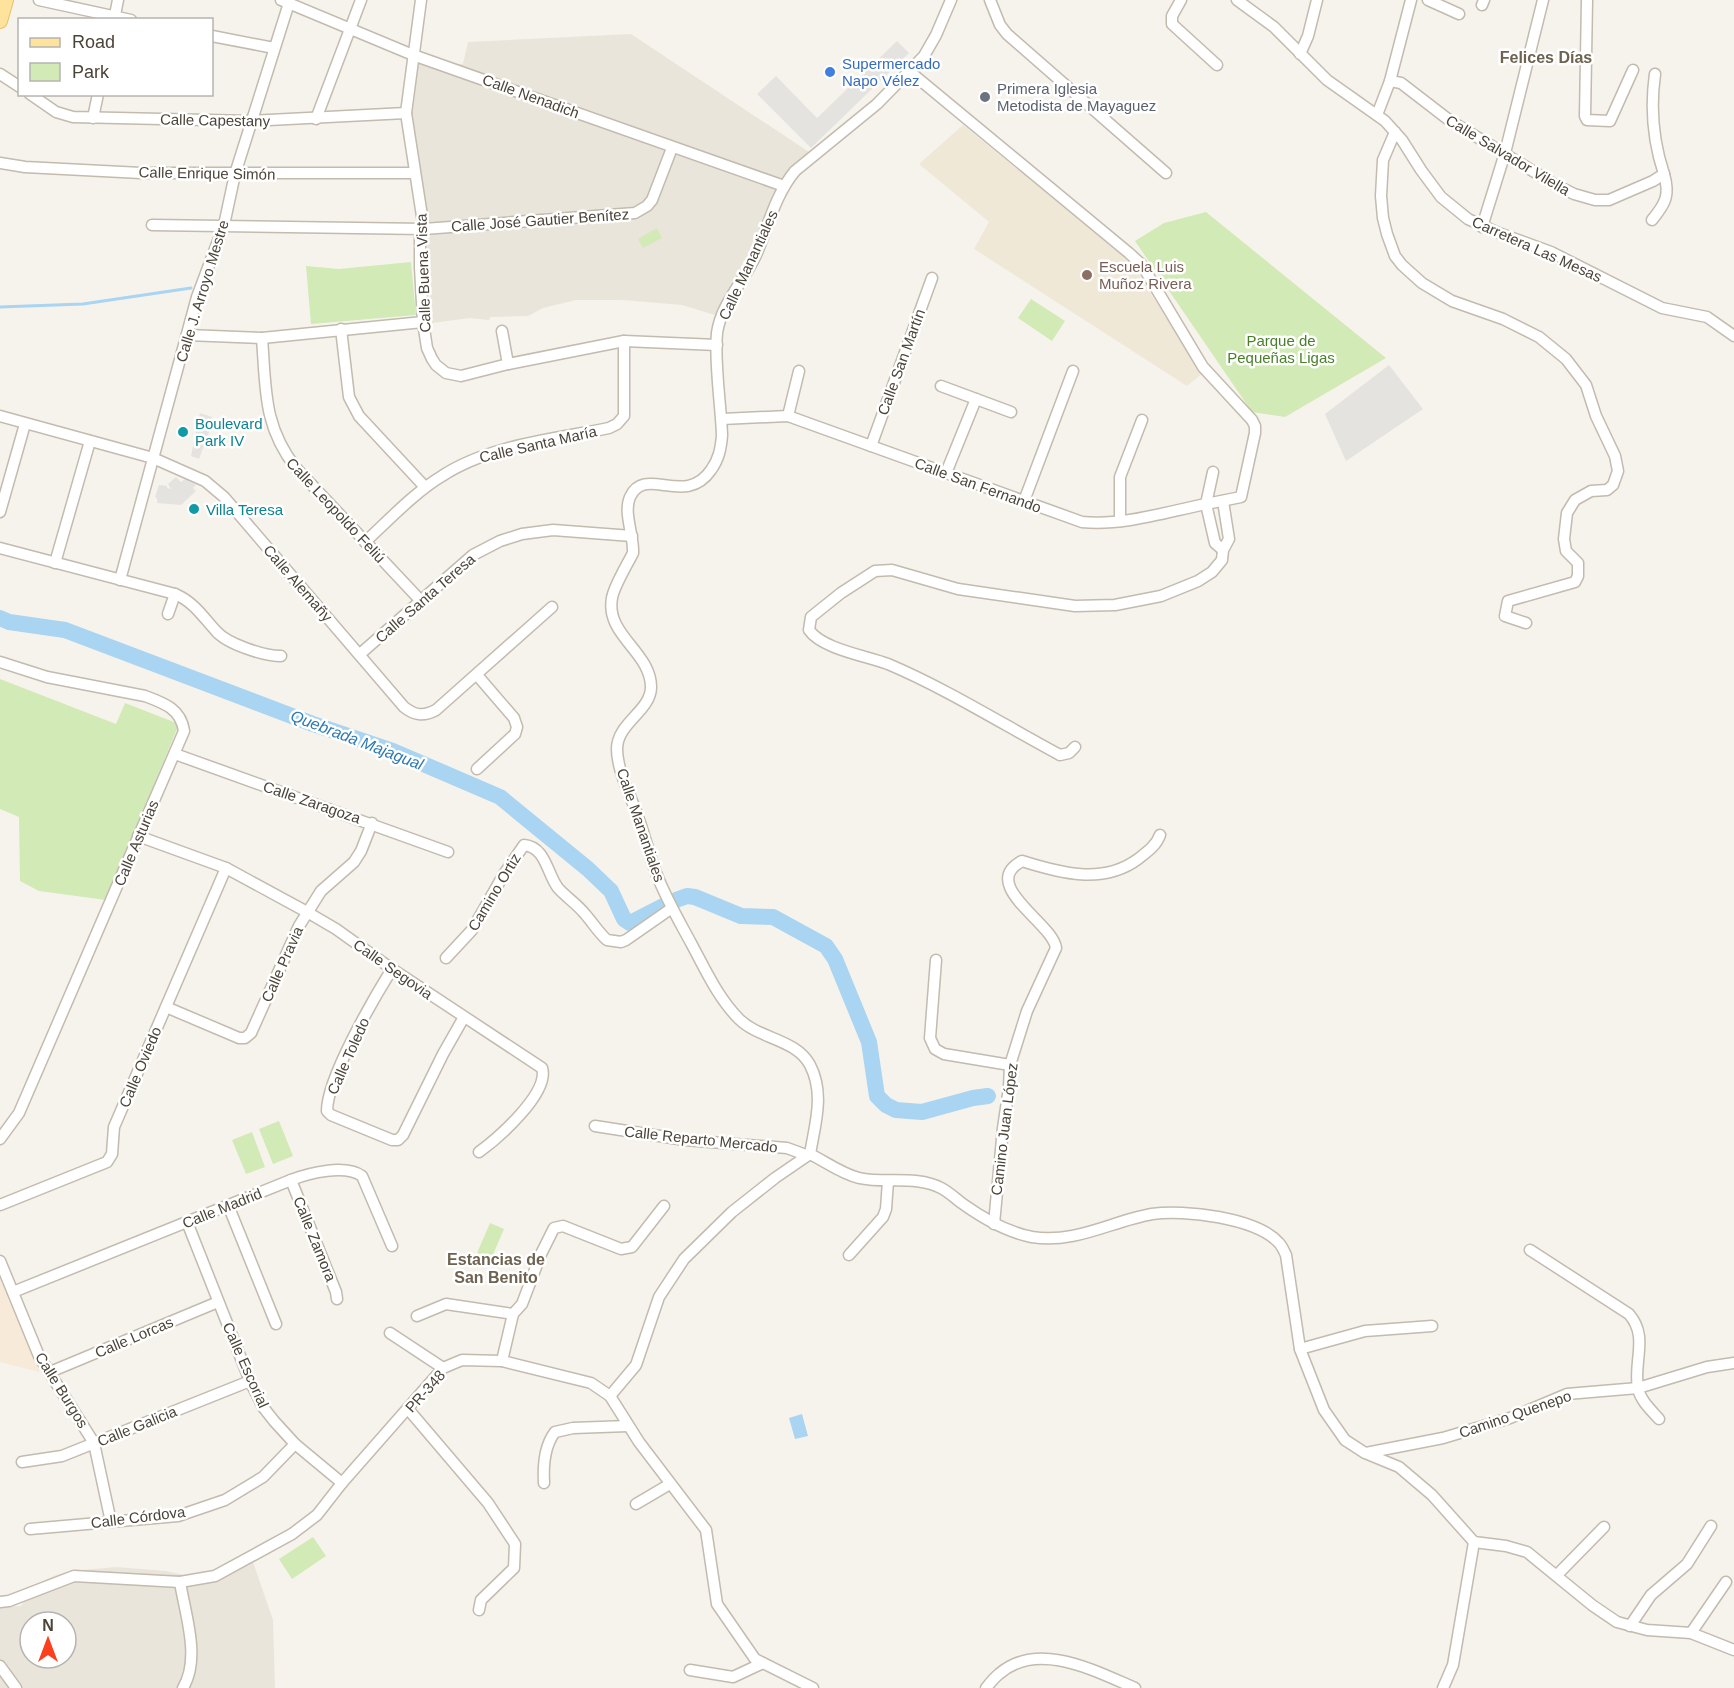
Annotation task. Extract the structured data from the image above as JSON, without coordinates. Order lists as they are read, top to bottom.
{
  "streets": {
    "street": [
      "Calle Nenadich",
      "Calle Capestany",
      "Calle Salvador Vilella",
      "Calle Enrique Simón",
      "Calle José Gautier Benítez",
      "Carretera Las Mesas",
      "Calle Manantiales",
      "Calle Buena Vista",
      "Calle J. Arroyo Mestre",
      "Calle San Martín",
      "Calle Santa María",
      "Calle San Fernando",
      "Calle Leopoldo Feliú",
      "Calle Alemañy",
      "Calle Santa Teresa",
      "Calle Zaragoza",
      "Calle Asturias",
      "Camino Ortiz",
      "Calle Pravia",
      "Calle Segovia",
      "Calle Toledo",
      "Calle Oviedo",
      "Camino Juan López",
      "Calle Reparto Mercado",
      "Calle Madrid",
      "Calle Zamora",
      "Calle Lorcas",
      "Calle Escorial",
      "Calle Burgos",
      "PR-348",
      "Camino Quenepo",
      "Calle Galicia",
      "Calle Córdova"
    ]
  },
  "crossings": [
    ["Calle Nenadich", "Calle José Gautier Benítez"],
    ["Calle Nenadich", "Calle Manantiales"],
    ["Calle Nenadich", "Calle Buena Vista"],
    ["Calle Nenadich", "Calle J. Arroyo Mestre"],
    ["Calle Capestany", "Calle Buena Vista"],
    ["Calle Capestany", "Calle J. Arroyo Mestre"],
    ["Calle Enrique Simón", "Calle Buena Vista"],
    ["Calle Enrique Simón", "Calle J. Arroyo Mestre"],
    ["Calle José Gautier Benítez", "Calle Buena Vista"],
    ["Calle José Gautier Benítez", "Calle J. Arroyo Mestre"],
    ["Calle Manantiales", "Calle Buena Vista"],
    ["Calle Manantiales", "Calle San Fernando"],
    ["Calle Manantiales", "Calle Santa Teresa"],
    ["Calle Manantiales", "Camino Ortiz"],
    ["Calle Manantiales", "Calle Reparto Mercado"],
    ["Calle Buena Vista", "Calle Santa María"],
    ["Calle J. Arroyo Mestre", "Calle Alemañy"],
    ["Calle San Martín", "Calle San Fernando"],
    ["Calle Santa María", "Calle Leopoldo Feliú"],
    ["Calle Leopoldo Feliú", "Calle Santa Teresa"],
    ["Calle Alemañy", "Calle Santa Teresa"],
    ["Calle Zaragoza", "Calle Asturias"],
    ["Calle Zaragoza", "Calle Pravia"],
    ["Calle Asturias", "Calle Segovia"],
    ["Calle Pravia", "Calle Segovia"],
    ["Calle Pravia", "Calle Oviedo"],
    ["Calle Segovia", "Calle Toledo"],
    ["Calle Segovia", "Calle Oviedo"],
    ["Camino Juan López", "Calle Reparto Mercado"],
    ["Calle Reparto Mercado", "Camino Quenepo"],
    ["Calle Madrid", "Calle Zamora"],
    ["Calle Madrid", "Calle Escorial"],
    ["Calle Madrid", "Calle Burgos"],
    ["Calle Lorcas", "Calle Escorial"],
    ["Calle Lorcas", "Calle Burgos"],
    ["Calle Escorial", "PR-348"],
    ["Calle Escorial", "Calle Galicia"],
    ["Calle Escorial", "Calle Córdova"],
    ["Calle Burgos", "Calle Galicia"],
    ["Calle Burgos", "Calle Córdova"]
  ],
  "districts": ["Felices Días", "Estancias de San Benito"],
  "water": ["Quebrada Majagual"],
  "parks": ["Parque de Pequeñas Ligas"],
  "places": [
    "Supermercado Napo Vélez",
    "Primera Iglesia Metodista de Mayaguez",
    "Escuela Luis Muñoz Rivera",
    "Boulevard Park IV",
    "Villa Teresa"
  ],
  "legend": ["Road", "Park"],
  "north": "top"
}
